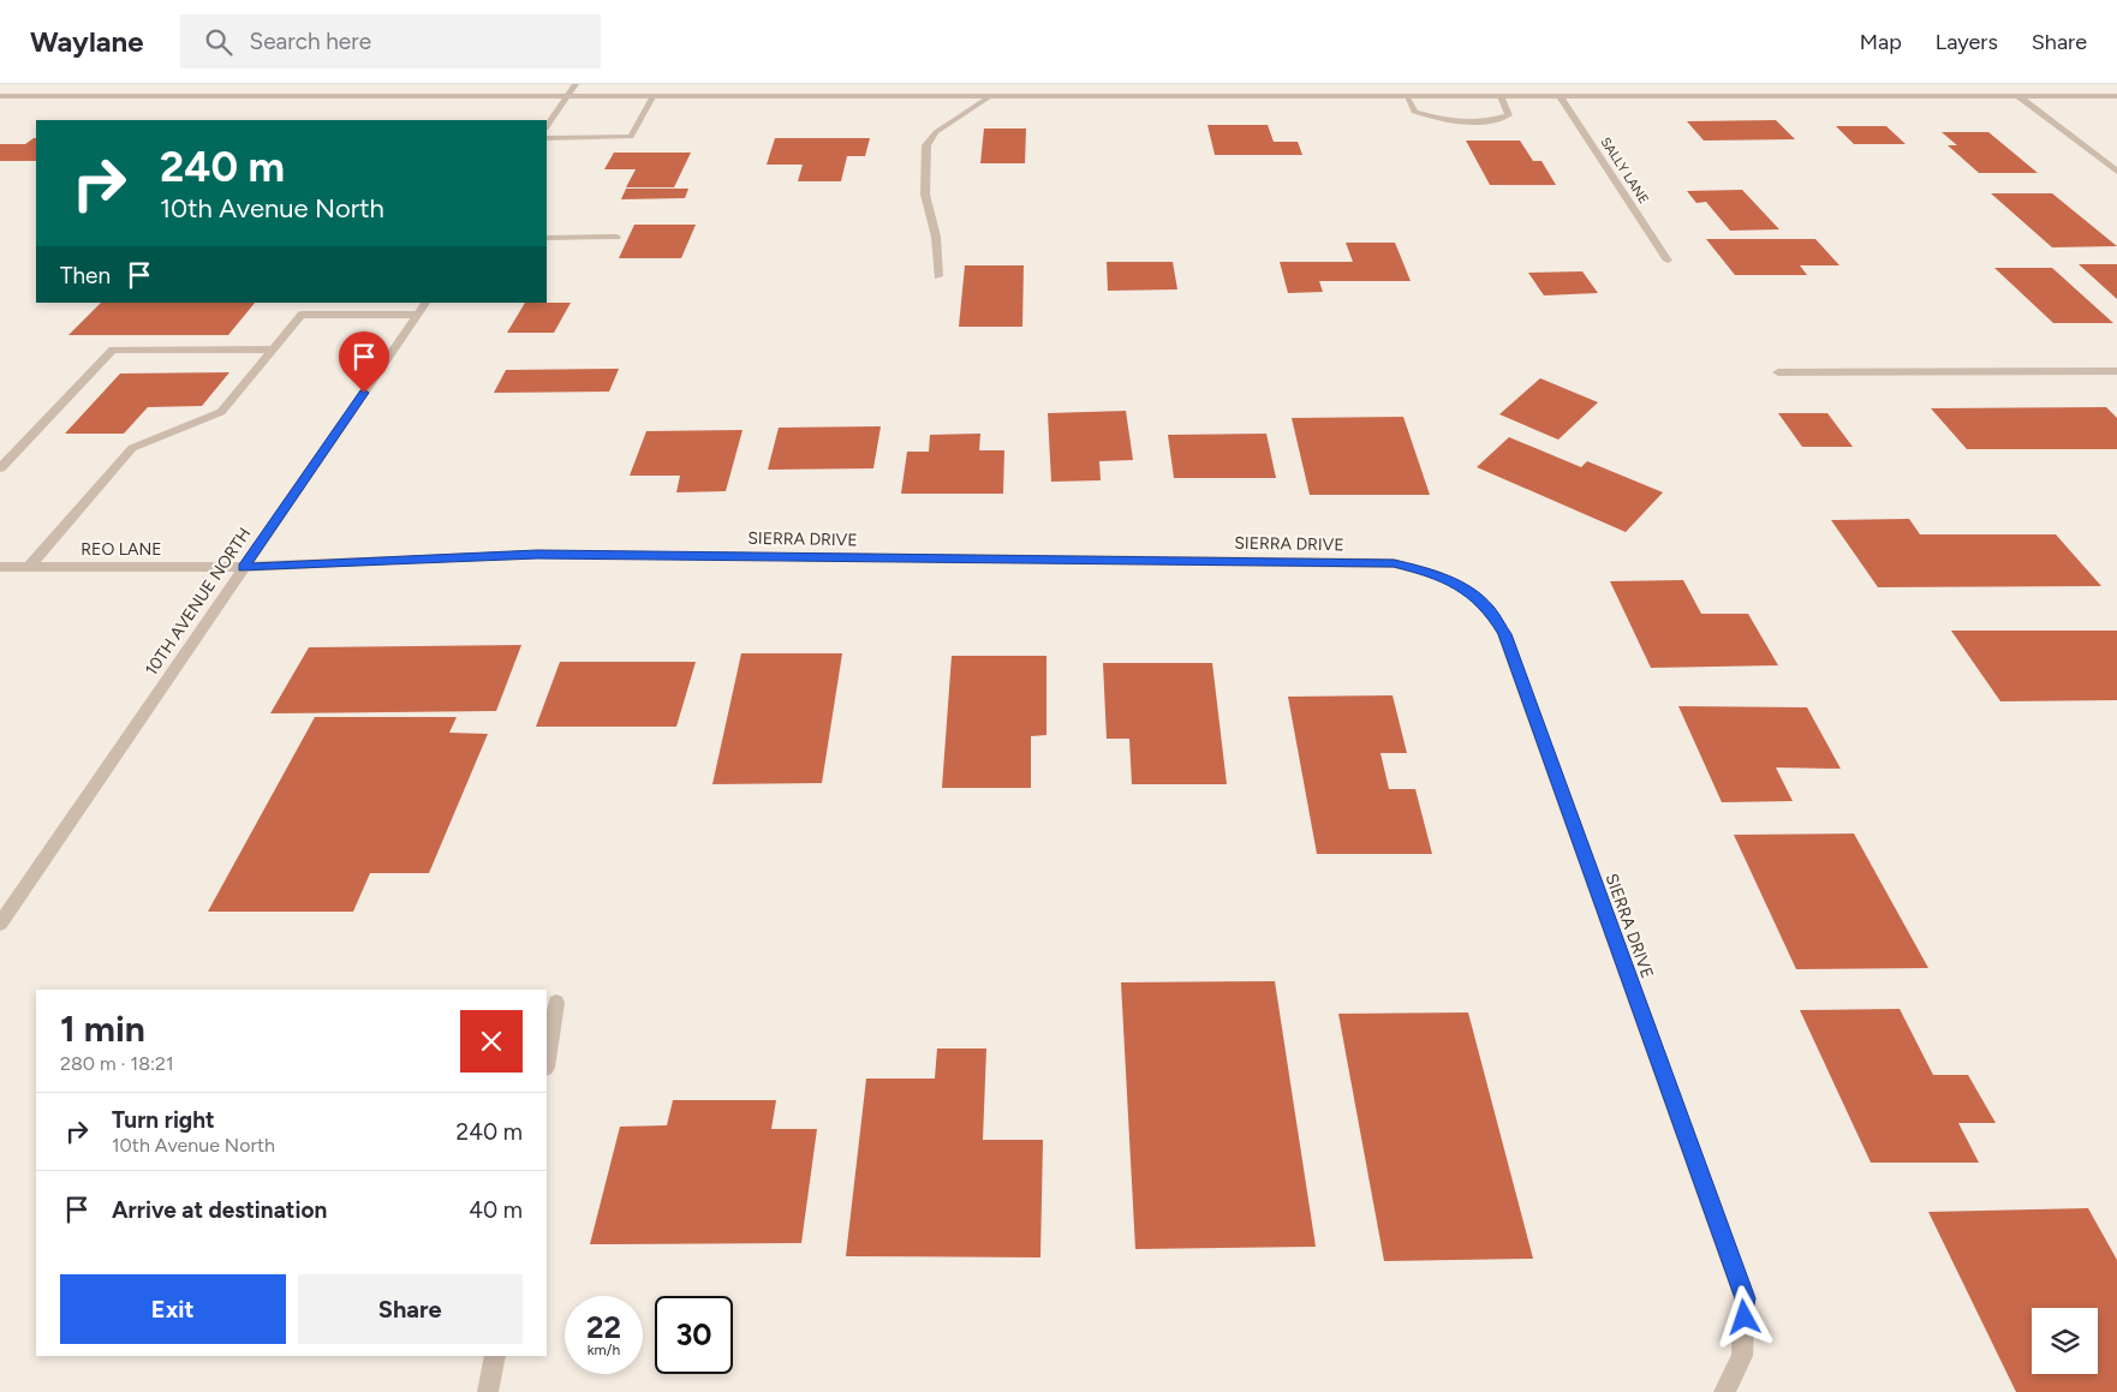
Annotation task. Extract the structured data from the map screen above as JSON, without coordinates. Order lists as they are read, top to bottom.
{
  "streets": {
    "street": [
      "SALLY LANE",
      "SIERRA DRIVE",
      "REO LANE",
      "10TH AVENUE NORTH"
    ]
  },
  "crossings": [
    ["SIERRA DRIVE", "REO LANE"],
    ["SIERRA DRIVE", "10TH AVENUE NORTH"],
    ["REO LANE", "10TH AVENUE NORTH"]
  ],
  "page": {
    "header": "Waylane",
    "search": "Search here",
    "nav": ["Map", "Layers", "Share"],
    "turn": ["240 m", "10th Avenue North"],
    "then": "Then",
    "heading": ["1 min", "280 m · 18:21"],
    "list": [
      {
        "name": "Turn right",
        "note": "10th Avenue North",
        "value": "240 m"
      },
      {
        "name": "Arrive at destination",
        "value": "40 m"
      }
    ],
    "buttons": ["Exit", "Share"],
    "speed": "22 km/h",
    "limit": "30"
  }
}
